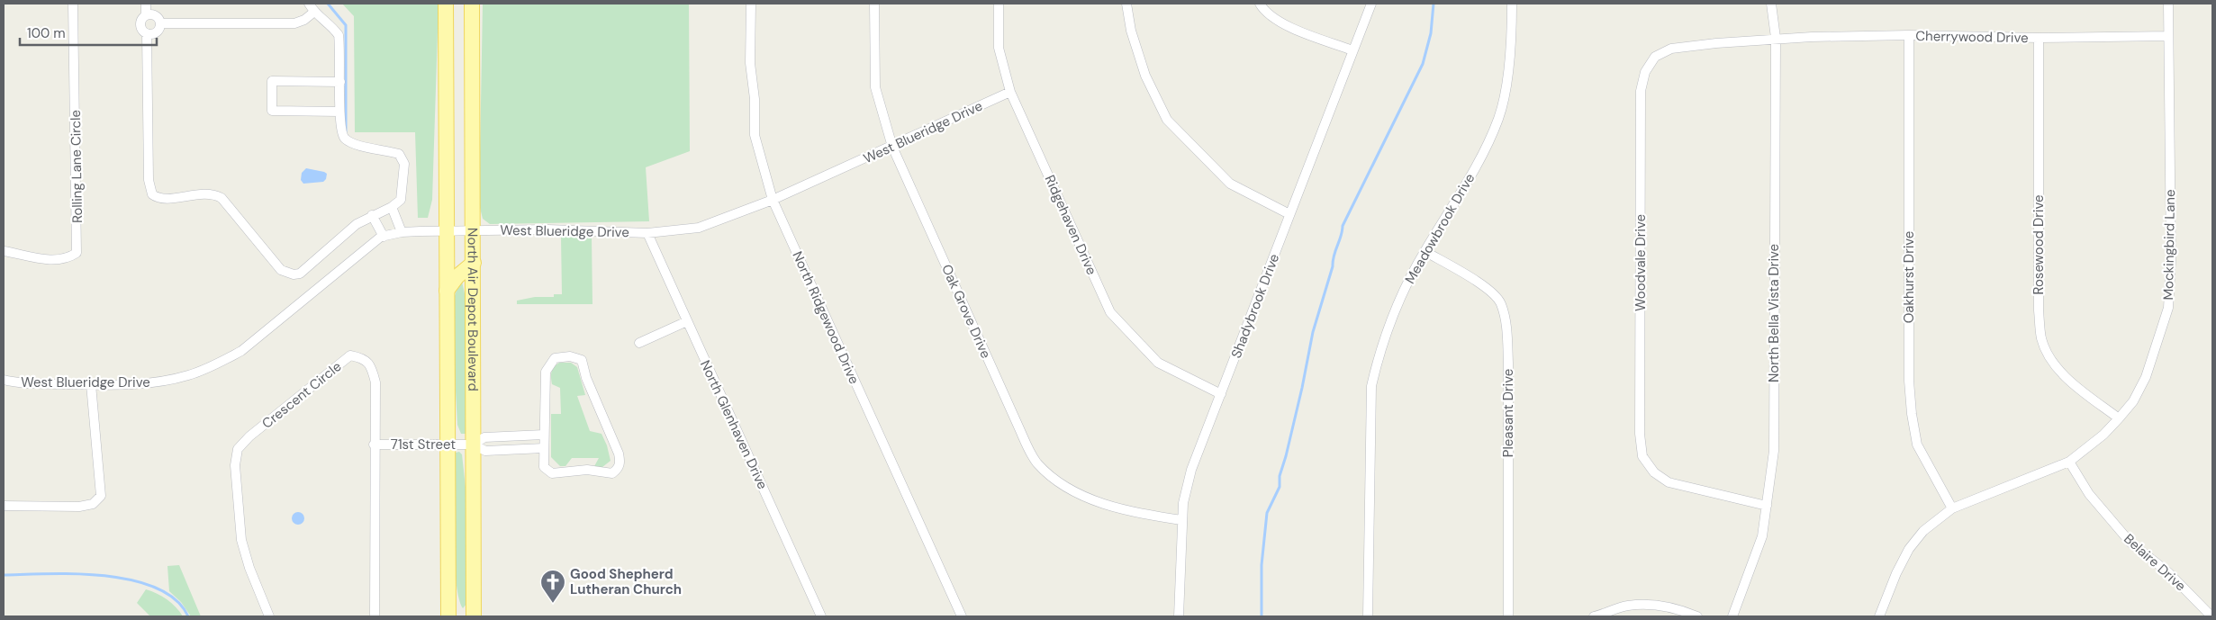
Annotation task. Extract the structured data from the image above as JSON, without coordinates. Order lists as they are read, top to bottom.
{
  "streets": {
    "main road": ["North Air Depot Boulevard"],
    "street": [
      "Cherrywood Drive",
      "West Blueridge Drive",
      "Rolling Lane Circle",
      "Ridgehaven Drive",
      "Meadowbrook Drive",
      "Rosewood Drive",
      "Mockingbird Lane",
      "Woodvale Drive",
      "Oakhurst Drive",
      "Shadybrook Drive",
      "Oak Grove Drive",
      "North Bella Vista Drive",
      "North Ridgewood Drive",
      "Crescent Circle",
      "Pleasant Drive",
      "North Glenhaven Drive",
      "71st Street",
      "Belaire Drive"
    ]
  },
  "crossings": [
    ["Cherrywood Drive", "Rosewood Drive"],
    ["Cherrywood Drive", "Mockingbird Lane"],
    ["Cherrywood Drive", "Woodvale Drive"],
    ["Cherrywood Drive", "Oakhurst Drive"],
    ["Cherrywood Drive", "North Bella Vista Drive"],
    ["West Blueridge Drive", "Ridgehaven Drive"],
    ["West Blueridge Drive", "North Air Depot Boulevard"],
    ["West Blueridge Drive", "Oak Grove Drive"],
    ["West Blueridge Drive", "North Ridgewood Drive"],
    ["West Blueridge Drive", "North Glenhaven Drive"],
    ["Ridgehaven Drive", "Shadybrook Drive"],
    ["Meadowbrook Drive", "Pleasant Drive"],
    ["Rosewood Drive", "Mockingbird Lane"],
    ["Mockingbird Lane", "Oakhurst Drive"],
    ["Mockingbird Lane", "Belaire Drive"],
    ["Woodvale Drive", "North Bella Vista Drive"],
    ["Shadybrook Drive", "Oak Grove Drive"],
    ["North Air Depot Boulevard", "71st Street"],
    ["Crescent Circle", "71st Street"]
  ],
  "places": {
    "church": ["Good Shepherd Lutheran Church"]
  },
  "scale_bar": "100 m"
}
